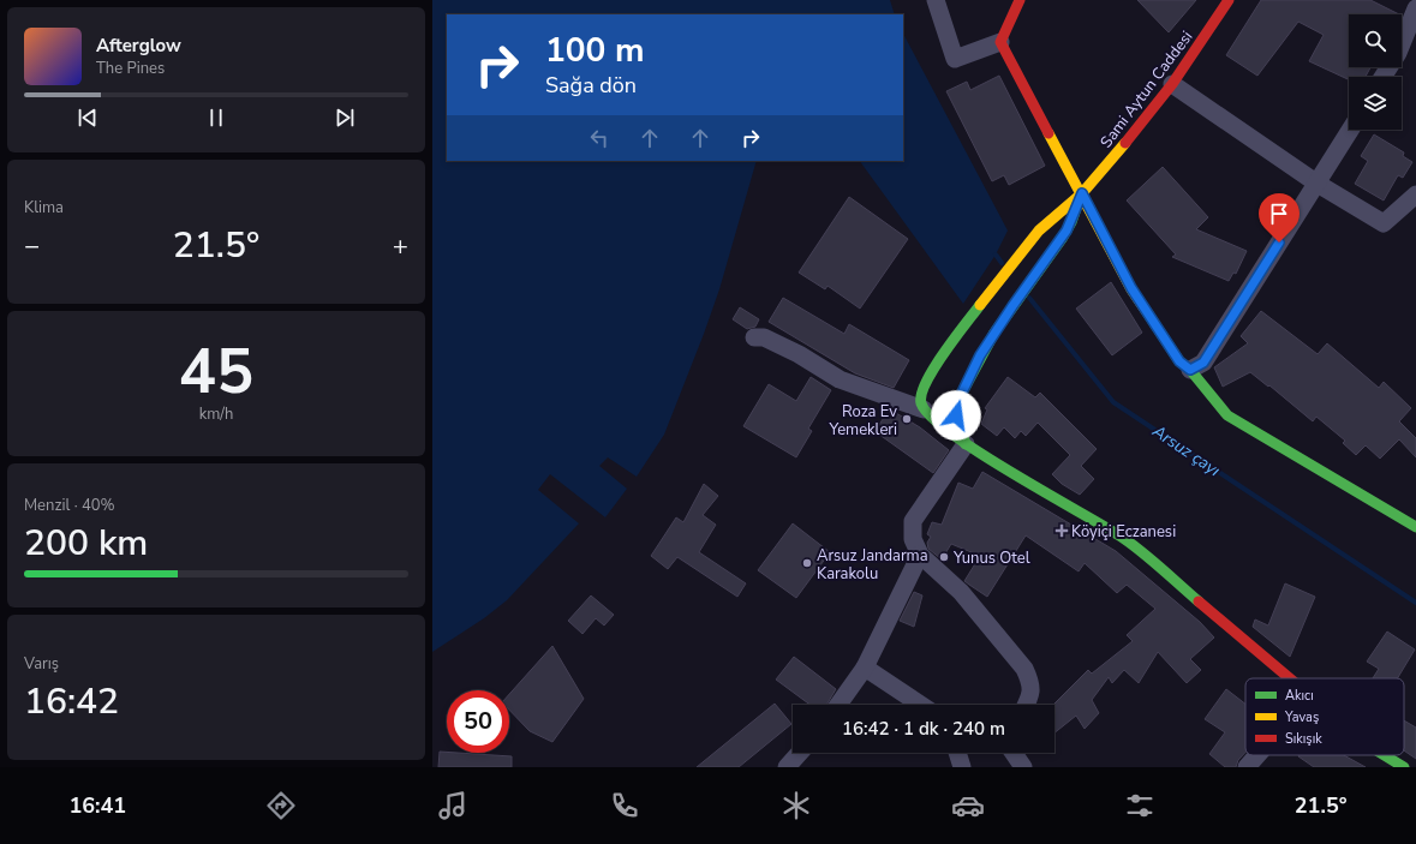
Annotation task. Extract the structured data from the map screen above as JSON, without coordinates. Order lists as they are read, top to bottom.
{
  "streets": {
    "main road": ["Sami Aytun Caddesi"]
  },
  "water": ["Arsuz çayı"],
  "places": {
    "other": ["Roza Ev Yemekleri", "Yunus Otel", "Arsuz Jandarma Karakolu"],
    "health": ["Köyiçi Eczanesi"]
  },
  "legend": ["Akıcı", "Yavaş", "Sıkışık"],
  "page": {
    "turn": ["100 m", "Sağa dön"],
    "song": ["Afterglow", "The Pines"],
    "tile": [
      "Klima",
      ["45", "km/h"],
      ["Menzil · 40%", "200 km"],
      ["Varış", "16:42"]
    ],
    "heat": ["−", "21.5°", "+"],
    "limit": "50",
    "trip": "16:42 · 1 dk · 240 m",
    "tabs": ["16:41", "21.5°"]
  }
}
